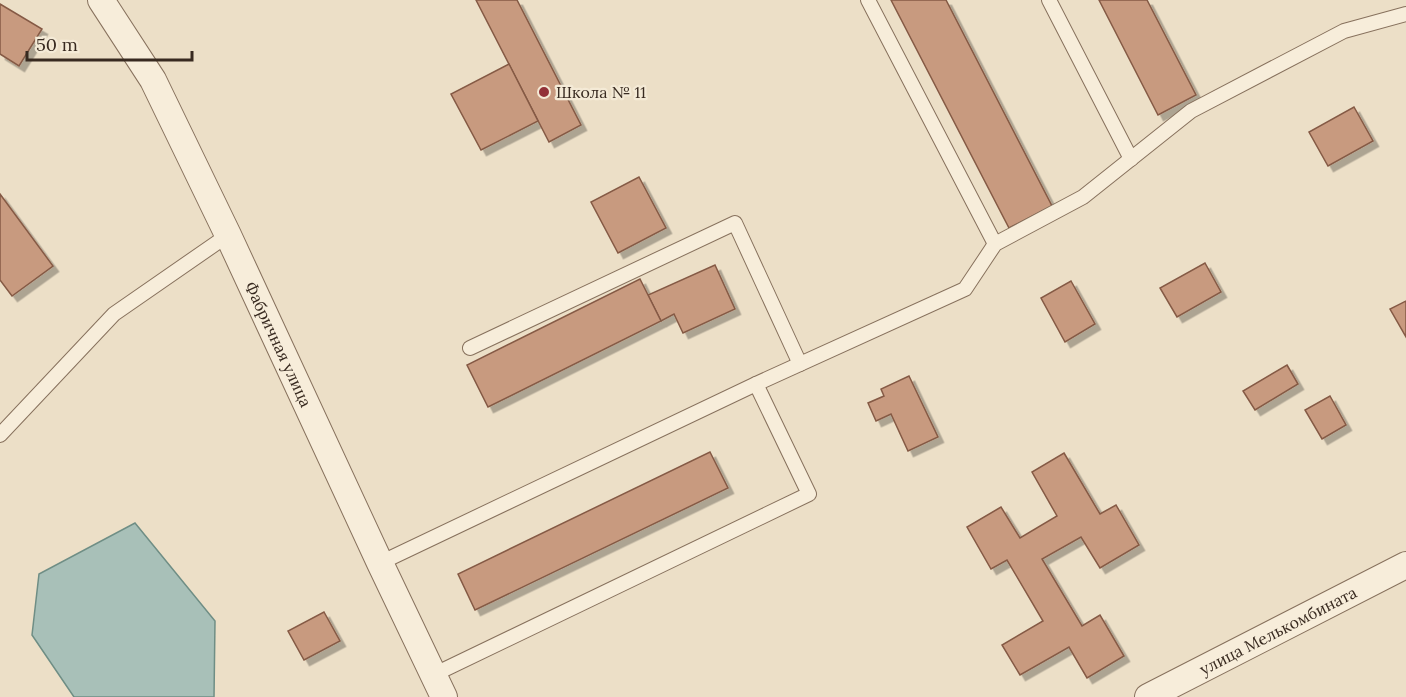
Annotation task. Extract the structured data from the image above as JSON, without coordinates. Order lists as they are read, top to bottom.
{
  "streets": {
    "street": ["Фабричная улица", "улица Мелькомбината"]
  },
  "places": ["Школа № 11"],
  "scale_bar": "50 m"
}
